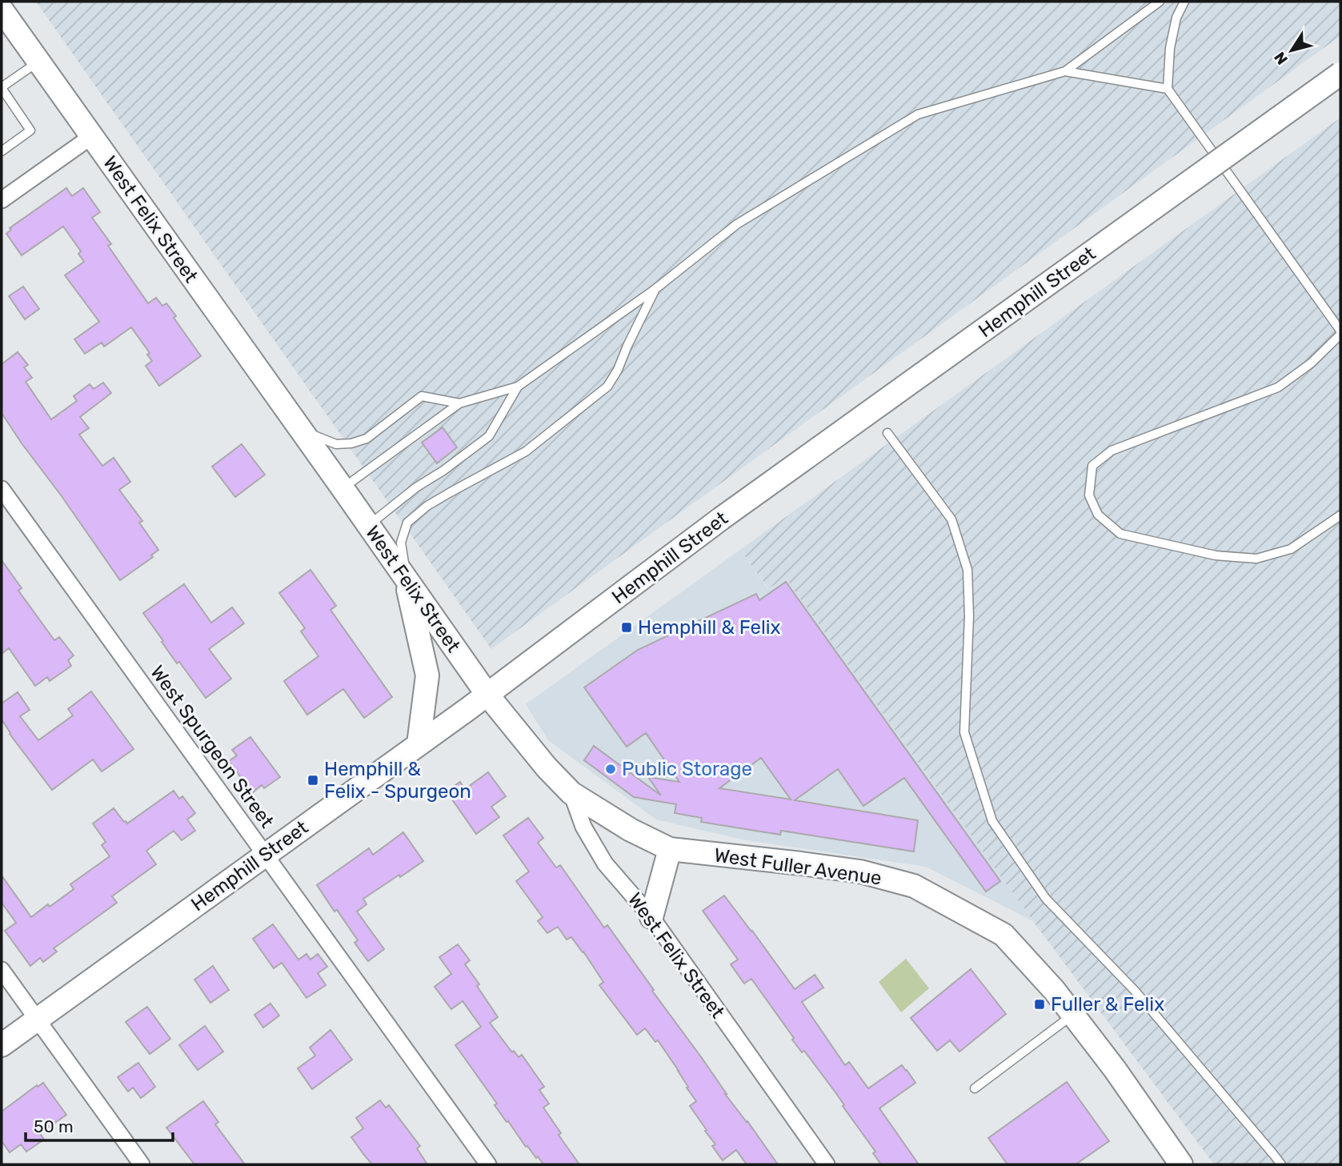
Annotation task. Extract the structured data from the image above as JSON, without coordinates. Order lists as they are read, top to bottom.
{
  "streets": {
    "main road": ["West Felix Street", "Hemphill Street", "West Fuller Avenue"],
    "street": ["West Spurgeon Street"]
  },
  "crossings": [
    ["West Felix Street", "Hemphill Street"],
    ["West Felix Street", "West Fuller Avenue"],
    ["Hemphill Street", "West Spurgeon Street"]
  ],
  "places": {
    "transit": ["Hemphill & Felix", "Hemphill & Felix - Spurgeon", "Fuller & Felix"],
    "other": ["Public Storage"]
  },
  "scale_bar": "50 m",
  "north": "bottom left"
}
